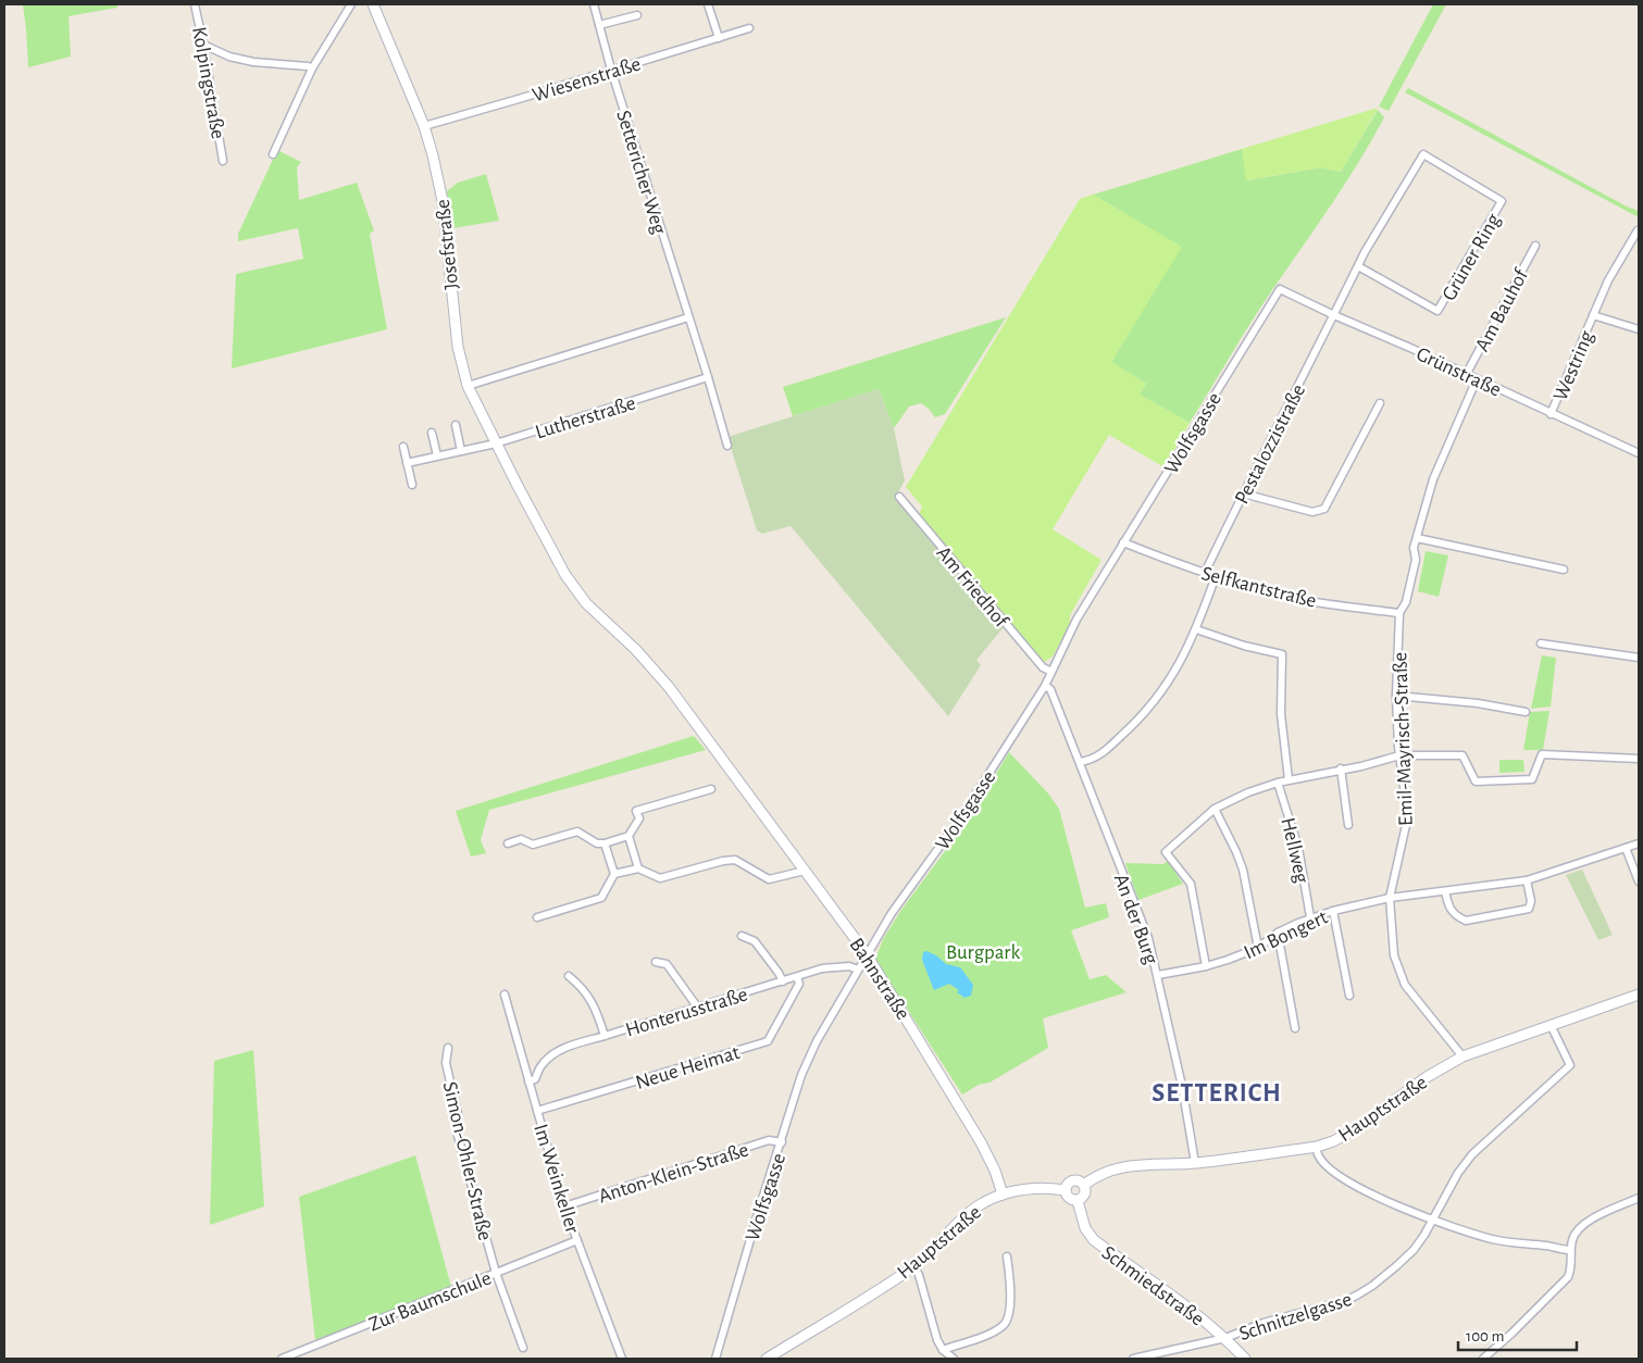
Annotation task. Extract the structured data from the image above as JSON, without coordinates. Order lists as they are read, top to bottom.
{
  "streets": {
    "street": [
      "Wiesenstraße",
      "Kolpingstraße",
      "Settericher Weg",
      "Josefstraße",
      "Grüner Ring",
      "Am Bauhof",
      "Westring",
      "Grünstraße",
      "Lutherstraße",
      "Wolfsgasse",
      "Pestalozzistraße",
      "Am Friedhof",
      "Selfkantstraße",
      "Emil-Mayrisch-Straße",
      "Hellweg",
      "An der Burg",
      "Im Bongert",
      "Bahnstraße",
      "Honterusstraße",
      "Neue Heimat",
      "Hauptstraße",
      "Simon-Ohler-Straße",
      "Anton-Klein-Straße",
      "Im Weinkeller",
      "Schmiedstraße",
      "Zur Baumschule",
      "Schnitzelgasse"
    ]
  },
  "crossings": [
    ["Wiesenstraße", "Settericher Weg"],
    ["Wiesenstraße", "Josefstraße"],
    ["Settericher Weg", "Lutherstraße"],
    ["Josefstraße", "Lutherstraße"],
    ["Josefstraße", "Bahnstraße"],
    ["Grüner Ring", "Grünstraße"],
    ["Grüner Ring", "Pestalozzistraße"],
    ["Am Bauhof", "Grünstraße"],
    ["Westring", "Grünstraße"],
    ["Grünstraße", "Wolfsgasse"],
    ["Grünstraße", "Pestalozzistraße"],
    ["Grünstraße", "Emil-Mayrisch-Straße"],
    ["Wolfsgasse", "Am Friedhof"],
    ["Wolfsgasse", "Selfkantstraße"],
    ["Wolfsgasse", "An der Burg"],
    ["Wolfsgasse", "Bahnstraße"],
    ["Wolfsgasse", "Honterusstraße"],
    ["Wolfsgasse", "Anton-Klein-Straße"],
    ["Pestalozzistraße", "Selfkantstraße"],
    ["Selfkantstraße", "Emil-Mayrisch-Straße"],
    ["Emil-Mayrisch-Straße", "Im Bongert"],
    ["Emil-Mayrisch-Straße", "Hauptstraße"],
    ["Hellweg", "Im Bongert"],
    ["An der Burg", "Im Bongert"],
    ["An der Burg", "Hauptstraße"],
    ["Bahnstraße", "Hauptstraße"],
    ["Honterusstraße", "Neue Heimat"],
    ["Honterusstraße", "Im Weinkeller"],
    ["Neue Heimat", "Im Weinkeller"],
    ["Hauptstraße", "Schmiedstraße"],
    ["Hauptstraße", "Schnitzelgasse"],
    ["Simon-Ohler-Straße", "Zur Baumschule"],
    ["Anton-Klein-Straße", "Im Weinkeller"],
    ["Im Weinkeller", "Zur Baumschule"],
    ["Schmiedstraße", "Schnitzelgasse"]
  ],
  "districts": ["SETTERICH"],
  "parks": ["Burgpark"],
  "scale_bar": "100 m"
}
